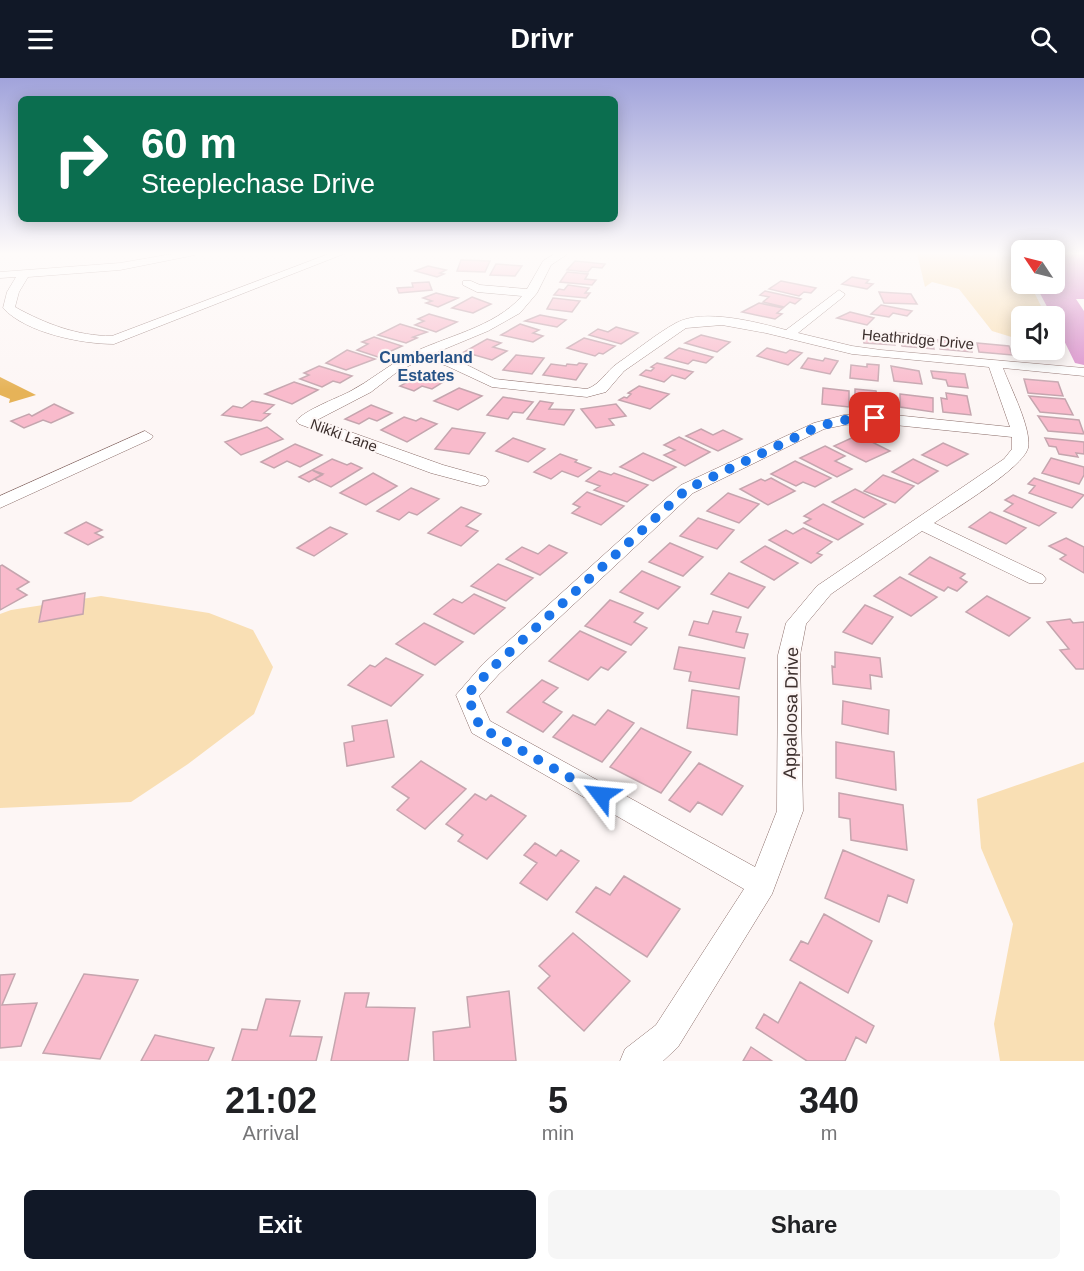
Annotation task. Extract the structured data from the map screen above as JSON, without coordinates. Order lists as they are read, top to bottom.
{
  "streets": {
    "street": ["Heathridge Drive", "Nikki Lane", "Appaloosa Drive"]
  },
  "crossings": [
    ["Heathridge Drive", "Nikki Lane"]
  ],
  "districts": ["Cumberland Estates"],
  "north": "top left",
  "page": {
    "header": "Drivr",
    "turn": ["60 m", "Steeplechase Drive"],
    "eta": [
      "21:02",
      "Arrival",
      "5",
      "min",
      "340",
      "m"
    ],
    "buttons": ["Exit", "Share"]
  }
}
